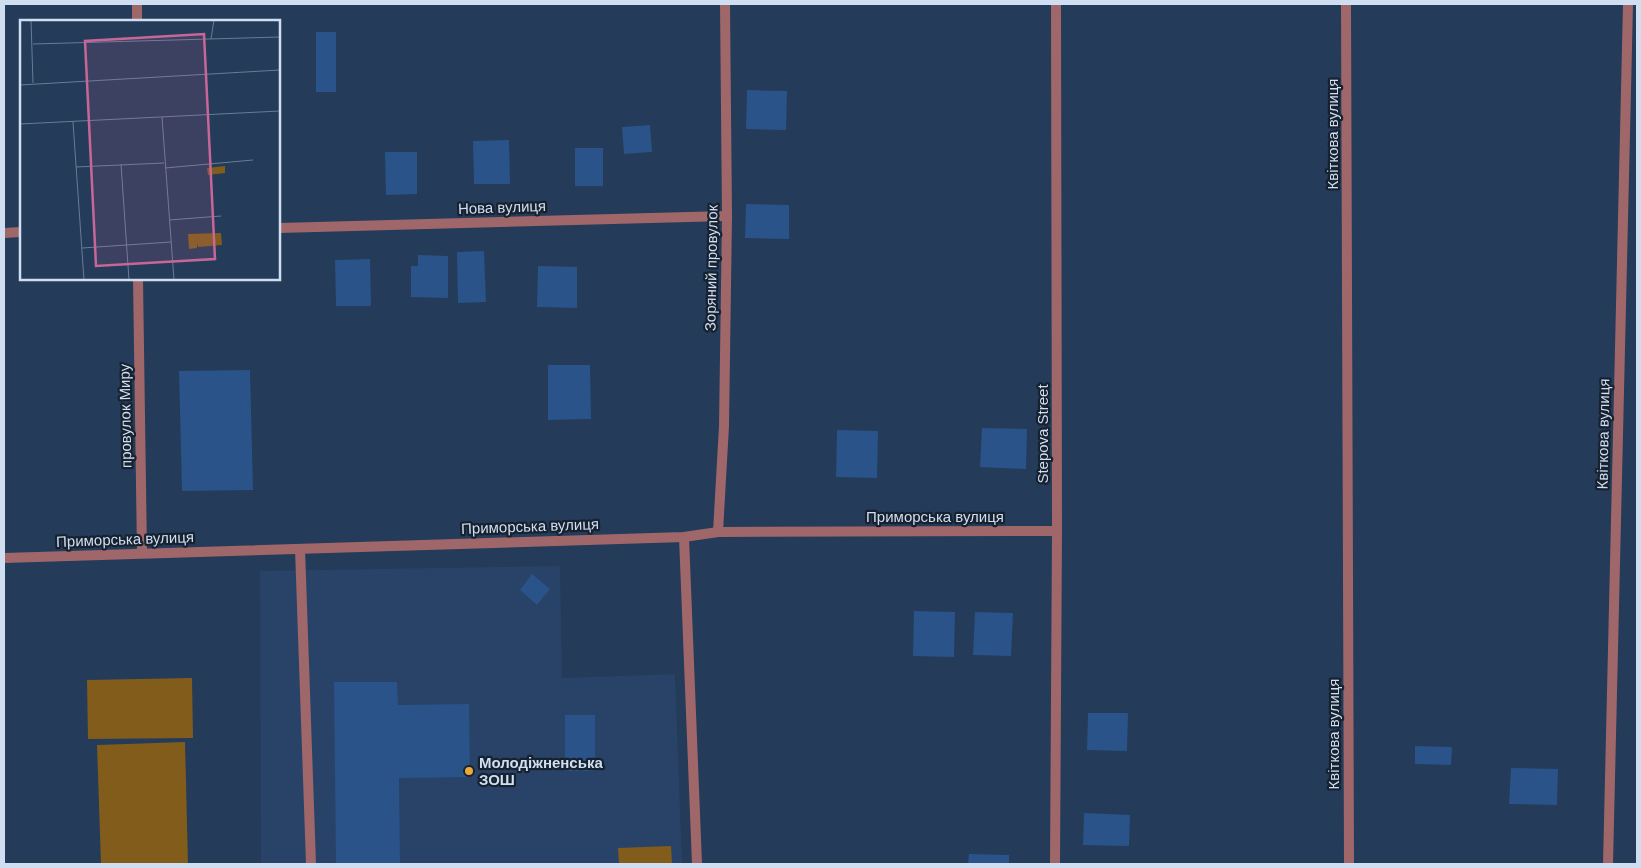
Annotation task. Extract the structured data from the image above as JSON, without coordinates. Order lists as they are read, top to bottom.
{
  "streets": {
    "street": [
      "Квіткова вулиця",
      "Нова вулиця",
      "Зоряний провулок",
      "провулок Миру",
      "Stepova Street",
      "Приморська вулиця"
    ]
  },
  "crossings": [
    ["Нова вулиця", "Зоряний провулок"],
    ["Зоряний провулок", "Приморська вулиця"],
    ["провулок Миру", "Приморська вулиця"],
    ["Stepova Street", "Приморська вулиця"]
  ],
  "places": ["Молодіжненська ЗОШ"]
}
